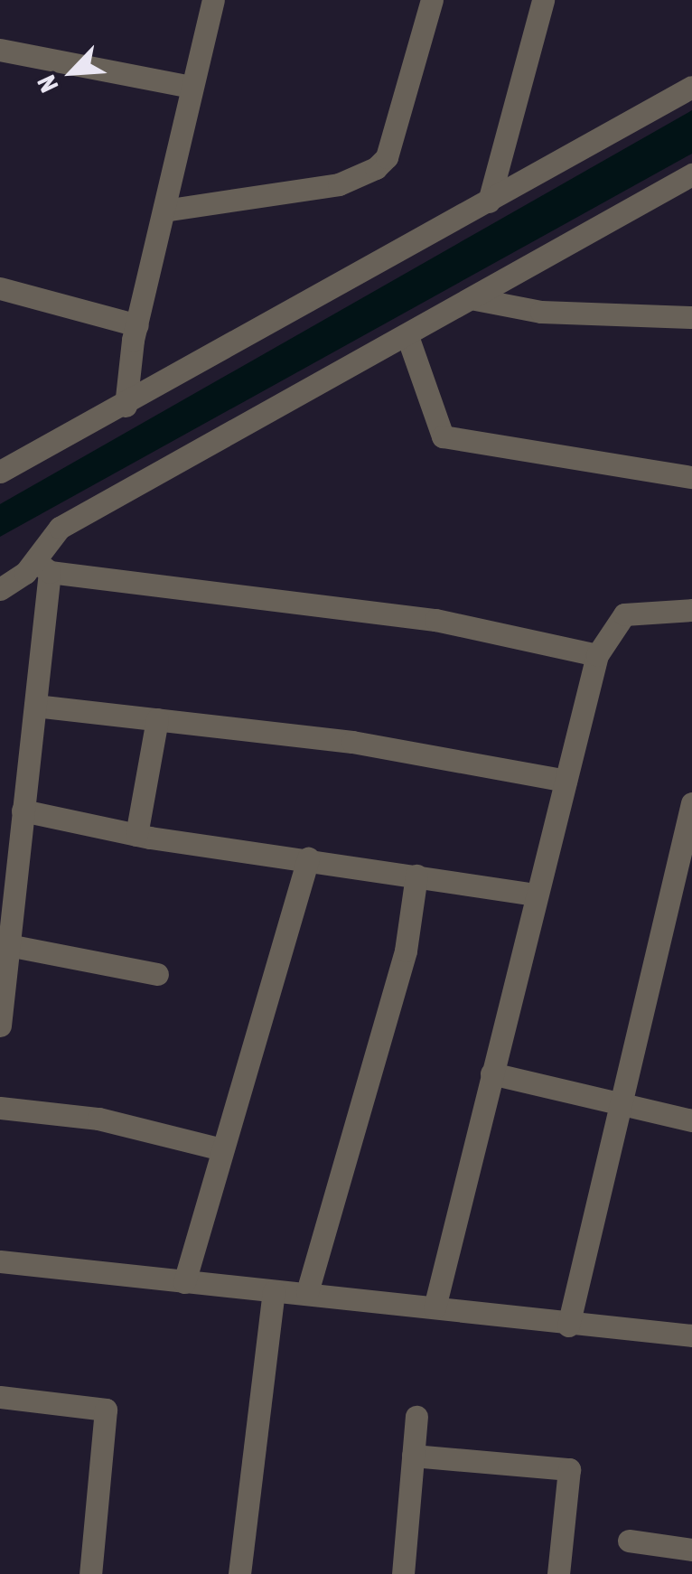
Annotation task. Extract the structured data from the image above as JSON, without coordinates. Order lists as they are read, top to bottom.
{
  "north": "bottom left"
}
